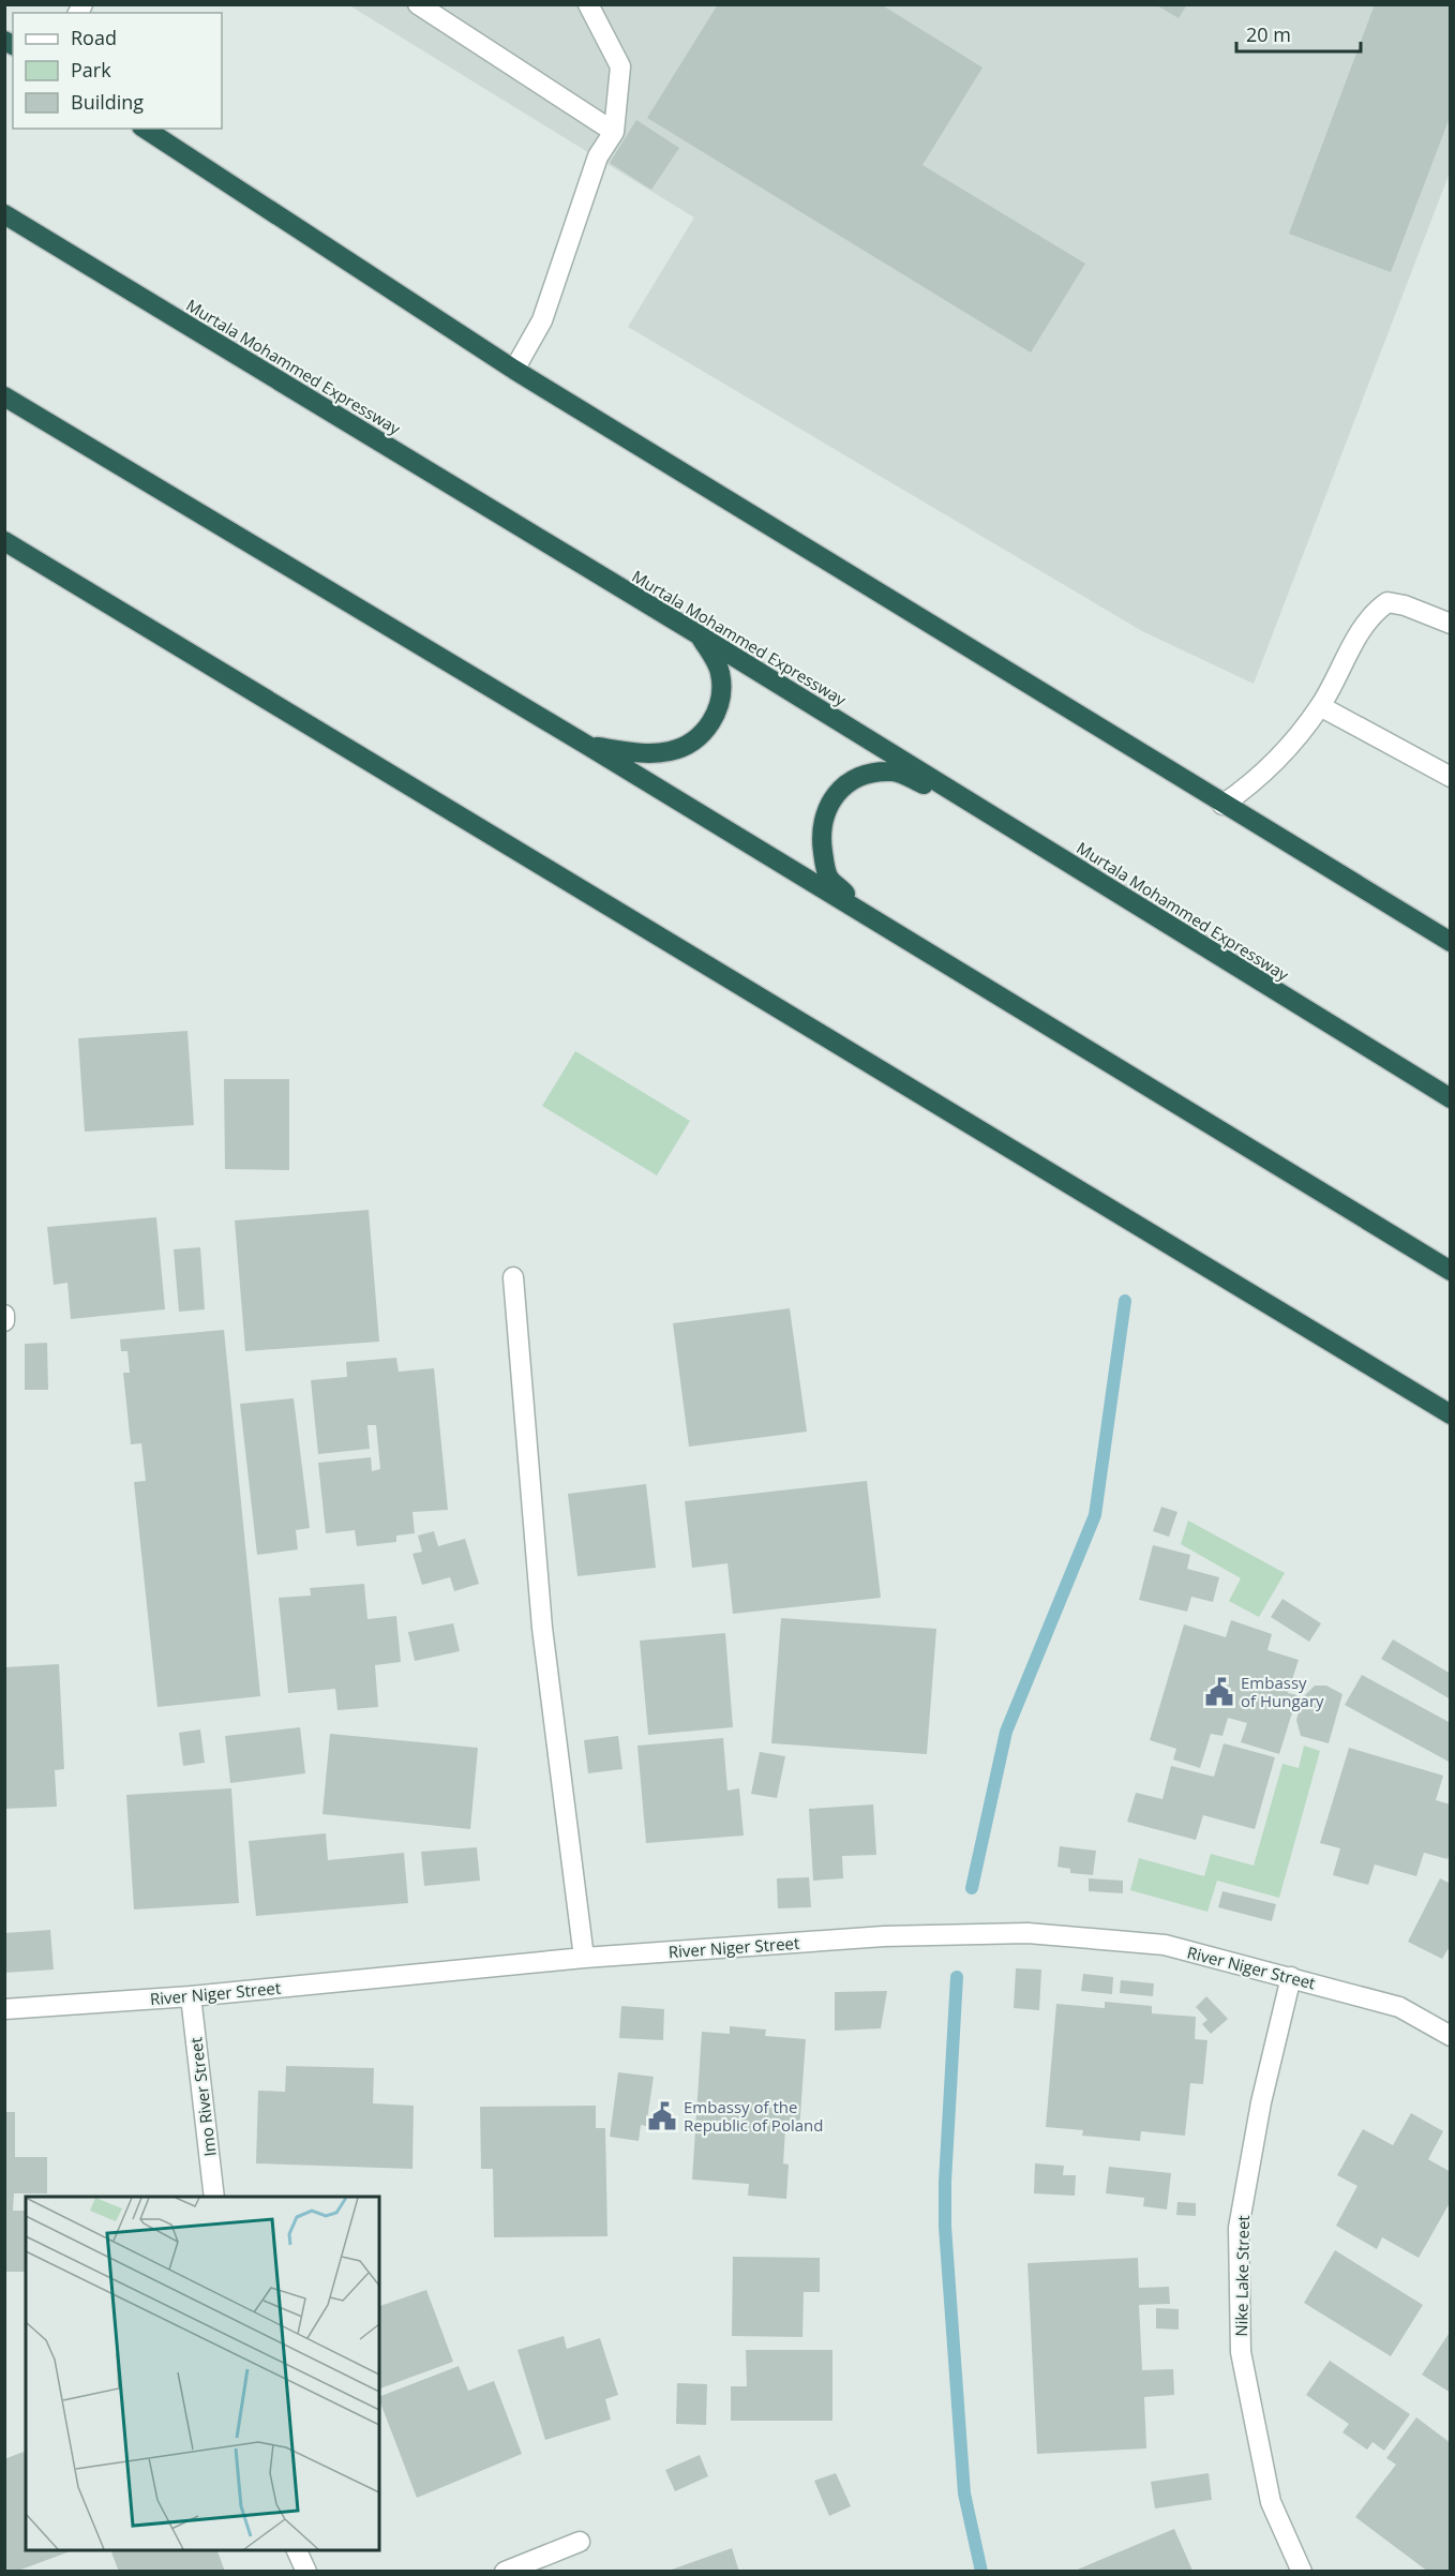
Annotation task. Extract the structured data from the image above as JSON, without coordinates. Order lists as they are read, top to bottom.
{
  "streets": {
    "highway": ["Murtala Mohammed Expressway"],
    "street": ["River Niger Street", "Imo River Street", "Nike Lake Street"]
  },
  "crossings": [
    ["River Niger Street", "Imo River Street"],
    ["River Niger Street", "Nike Lake Street"]
  ],
  "places": {
    "public building": ["Embassy of Hungary", "Embassy of the Republic of Poland"]
  },
  "legend": ["Road", "Park", "Building"],
  "scale_bar": "20 m"
}
